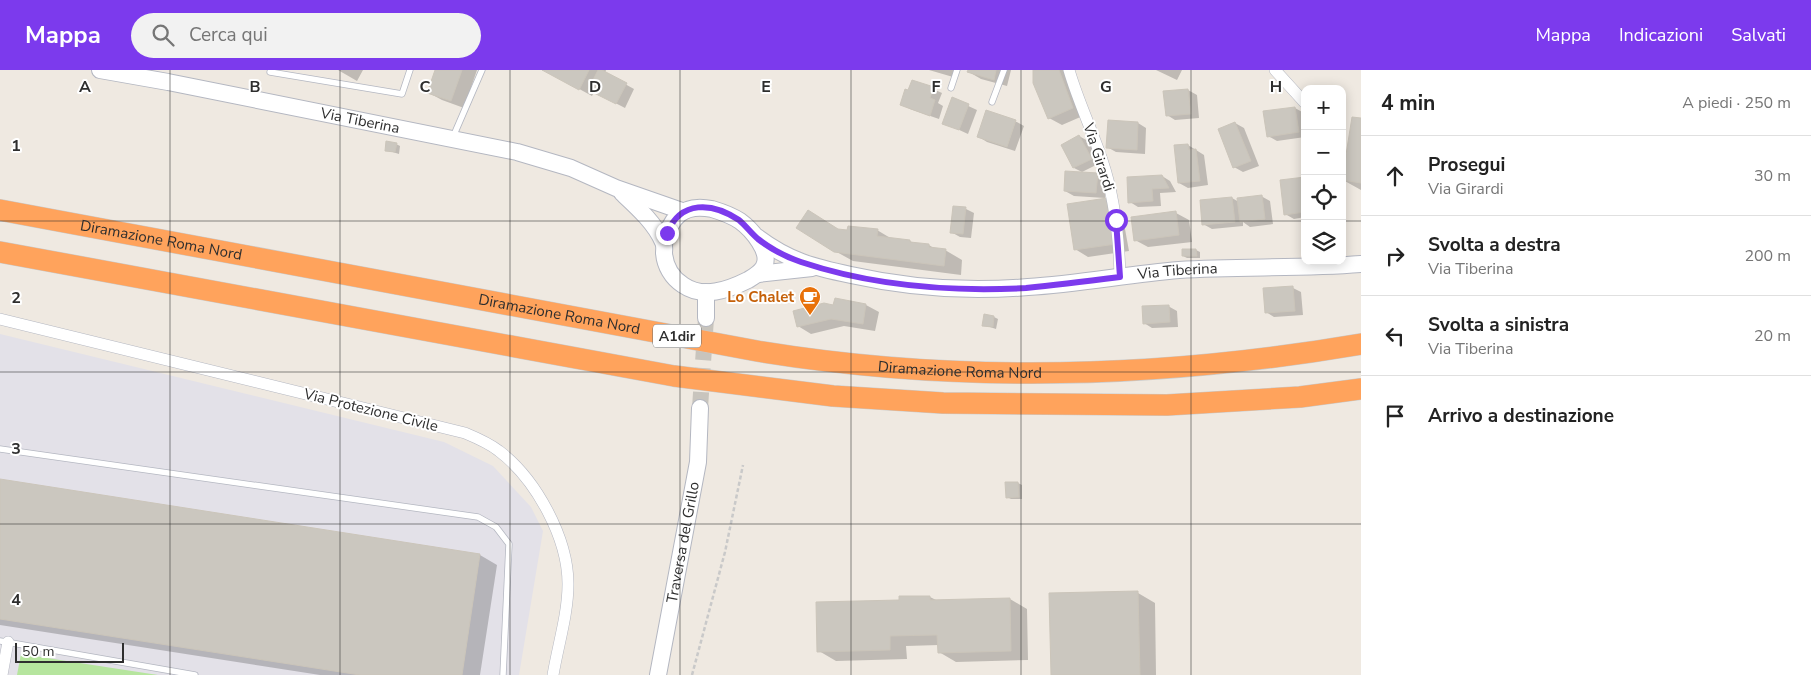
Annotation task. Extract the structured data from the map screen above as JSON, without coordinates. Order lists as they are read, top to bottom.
{
  "streets": {
    "highway": ["Diramazione Roma Nord", "A1dir"],
    "main road": ["Via Tiberina", "Traversa del Grillo"],
    "street": ["Via Girardi", "Via Protezione Civile"]
  },
  "crossings": [
    ["Via Tiberina", "Via Girardi"]
  ],
  "places": {
    "cafe": ["Lo Chalet"]
  },
  "scale_bar": "50 m",
  "page": {
    "header": "Mappa",
    "search": "Cerca qui",
    "nav": ["Mappa", "Indicazioni", "Salvati"],
    "heading": ["4 min", "A piedi · 250 m"],
    "map_buttons": ["+", "−"],
    "list": [
      ["Prosegui", "Via Girardi", "30 m"],
      ["Svolta a destra", "Via Tiberina", "200 m"],
      ["Svolta a sinistra", "Via Tiberina", "20 m"],
      "Arrivo a destinazione"
    ],
    "scale": "50 m"
  },
  "grid": {
    "columns": [
      "A",
      "B",
      "C",
      "D",
      "E",
      "F",
      "G",
      "H"
    ],
    "rows": [
      "1",
      "2",
      "3",
      "4"
    ]
  }
}
